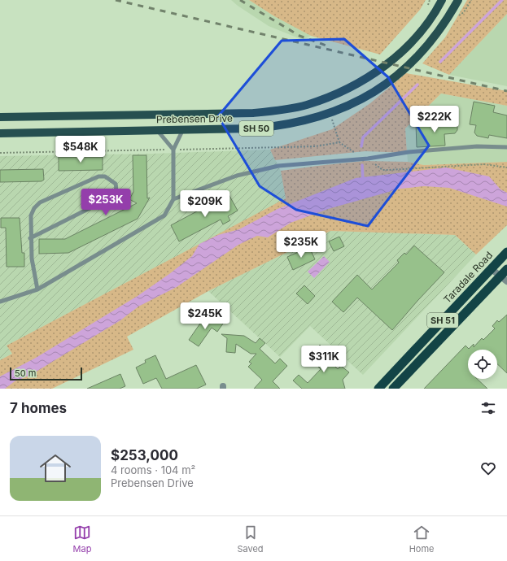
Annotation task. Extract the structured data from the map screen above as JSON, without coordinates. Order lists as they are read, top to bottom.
{
  "streets": {
    "highway": ["Taradale Road", "SH 51"],
    "main road": ["Prebensen Drive", "SH 50"]
  },
  "scale_bar": "50 m",
  "page": {
    "price": [
      "$222K",
      "$548K",
      "$253K",
      "$209K",
      "$235K",
      "$245K",
      "$311K"
    ],
    "scale": "50 m",
    "heading": "7 homes",
    "list": [
      {
        "name": "$253,000",
        "note": "4 rooms · 104 m² · Prebensen Drive"
      }
    ],
    "tabs": ["Map", "Saved", "Home"]
  }
}
